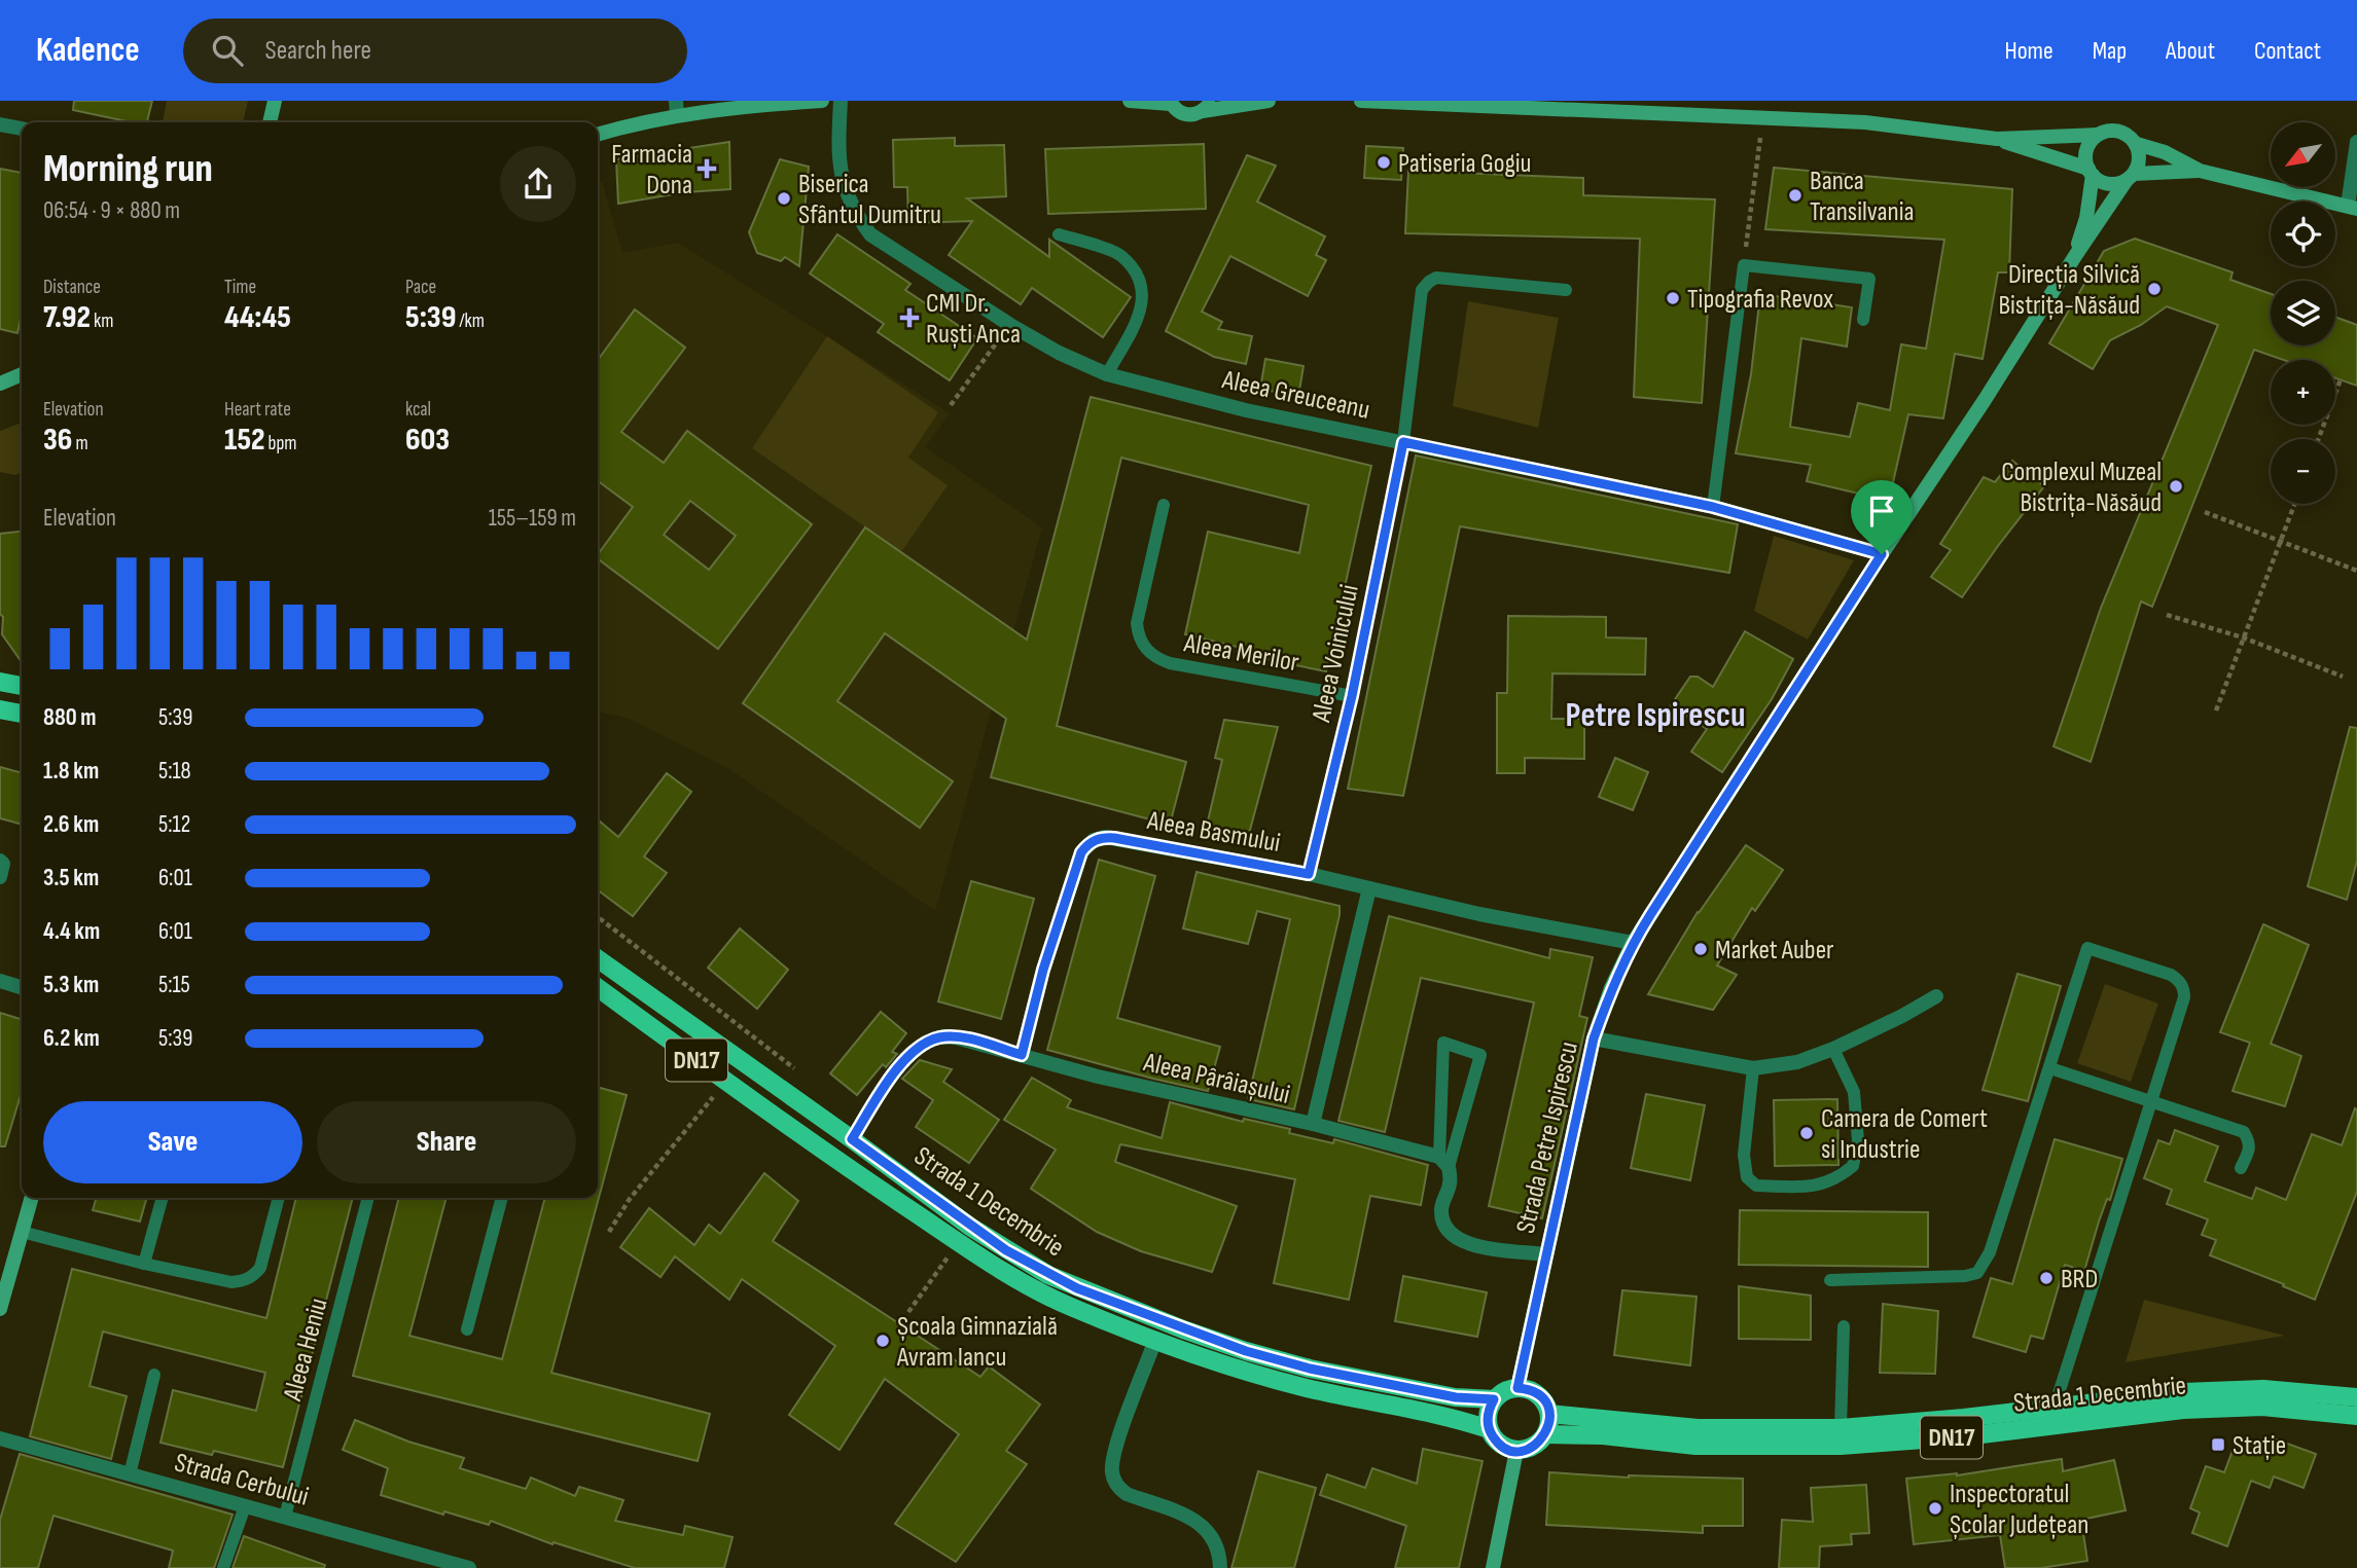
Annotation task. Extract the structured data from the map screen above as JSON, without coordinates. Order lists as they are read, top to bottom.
{
  "streets": {
    "main road": ["DN17", "Strada 1 Decembrie"],
    "street": [
      "Aleea Greuceanu",
      "Aleea Basmului",
      "Aleea Pârâiașului",
      "Strada Petre Ispirescu",
      "Strada Cerbului"
    ],
    "lane": ["Aleea Merilor", "Aleea Voinicului", "Aleea Heniu"]
  },
  "crossings": [
    ["Aleea Greuceanu", "Aleea Voinicului"],
    ["Aleea Greuceanu", "Strada Petre Ispirescu"],
    ["Aleea Merilor", "Aleea Voinicului"],
    ["Aleea Voinicului", "Aleea Basmului"],
    ["Aleea Basmului", "Aleea Pârâiașului"],
    ["Aleea Basmului", "Strada Petre Ispirescu"],
    ["Aleea Pârâiașului", "Strada 1 Decembrie"],
    ["Strada Petre Ispirescu", "Strada 1 Decembrie"],
    ["Aleea Heniu", "Strada Cerbului"]
  ],
  "districts": ["Petre Ispirescu"],
  "places": {
    "other": [
      "Patiseria Gogiu",
      "Banca Transilvania",
      "Biserica Sfântul Dumitru",
      "Direcția Silvică Bistrița-Năsăud",
      "Tipografia Revox",
      "Complexul Muzeal Bistrița-Năsăud",
      "Market Auber",
      "Camera de Comert si Industrie",
      "BRD",
      "Școala Gimnazială Avram Iancu",
      "Inspectoratul Școlar Județean"
    ],
    "health": ["Farmacia Dona", "CMI Dr. Ruști Anca"],
    "transit": ["Stație"]
  },
  "north": "bottom left",
  "page": {
    "header": "Kadence",
    "search": "Search here",
    "nav": [
      "Home",
      "Map",
      "About",
      "Contact"
    ],
    "map_buttons": ["+", "−"],
    "heading": ["Morning run", "06:54 · 9 × 880 m"],
    "stats": [
      ["Distance", "7.92 km"],
      ["Time", "44:45"],
      ["Pace", "5:39 /km"],
      ["Elevation", "36 m"],
      ["Heart rate", "152 bpm"],
      ["kcal", "603"]
    ],
    "chart": ["Elevation", "155–159 m"],
    "list": [
      {
        "name": "880 m",
        "note": "5:39"
      },
      {
        "name": "1.8 km",
        "note": "5:18"
      },
      {
        "name": "2.6 km",
        "note": "5:12"
      },
      {
        "name": "3.5 km",
        "note": "6:01"
      },
      {
        "name": "4.4 km",
        "note": "6:01"
      },
      {
        "name": "5.3 km",
        "note": "5:15"
      },
      {
        "name": "6.2 km",
        "note": "5:39"
      }
    ],
    "buttons": ["Save", "Share"]
  }
}
